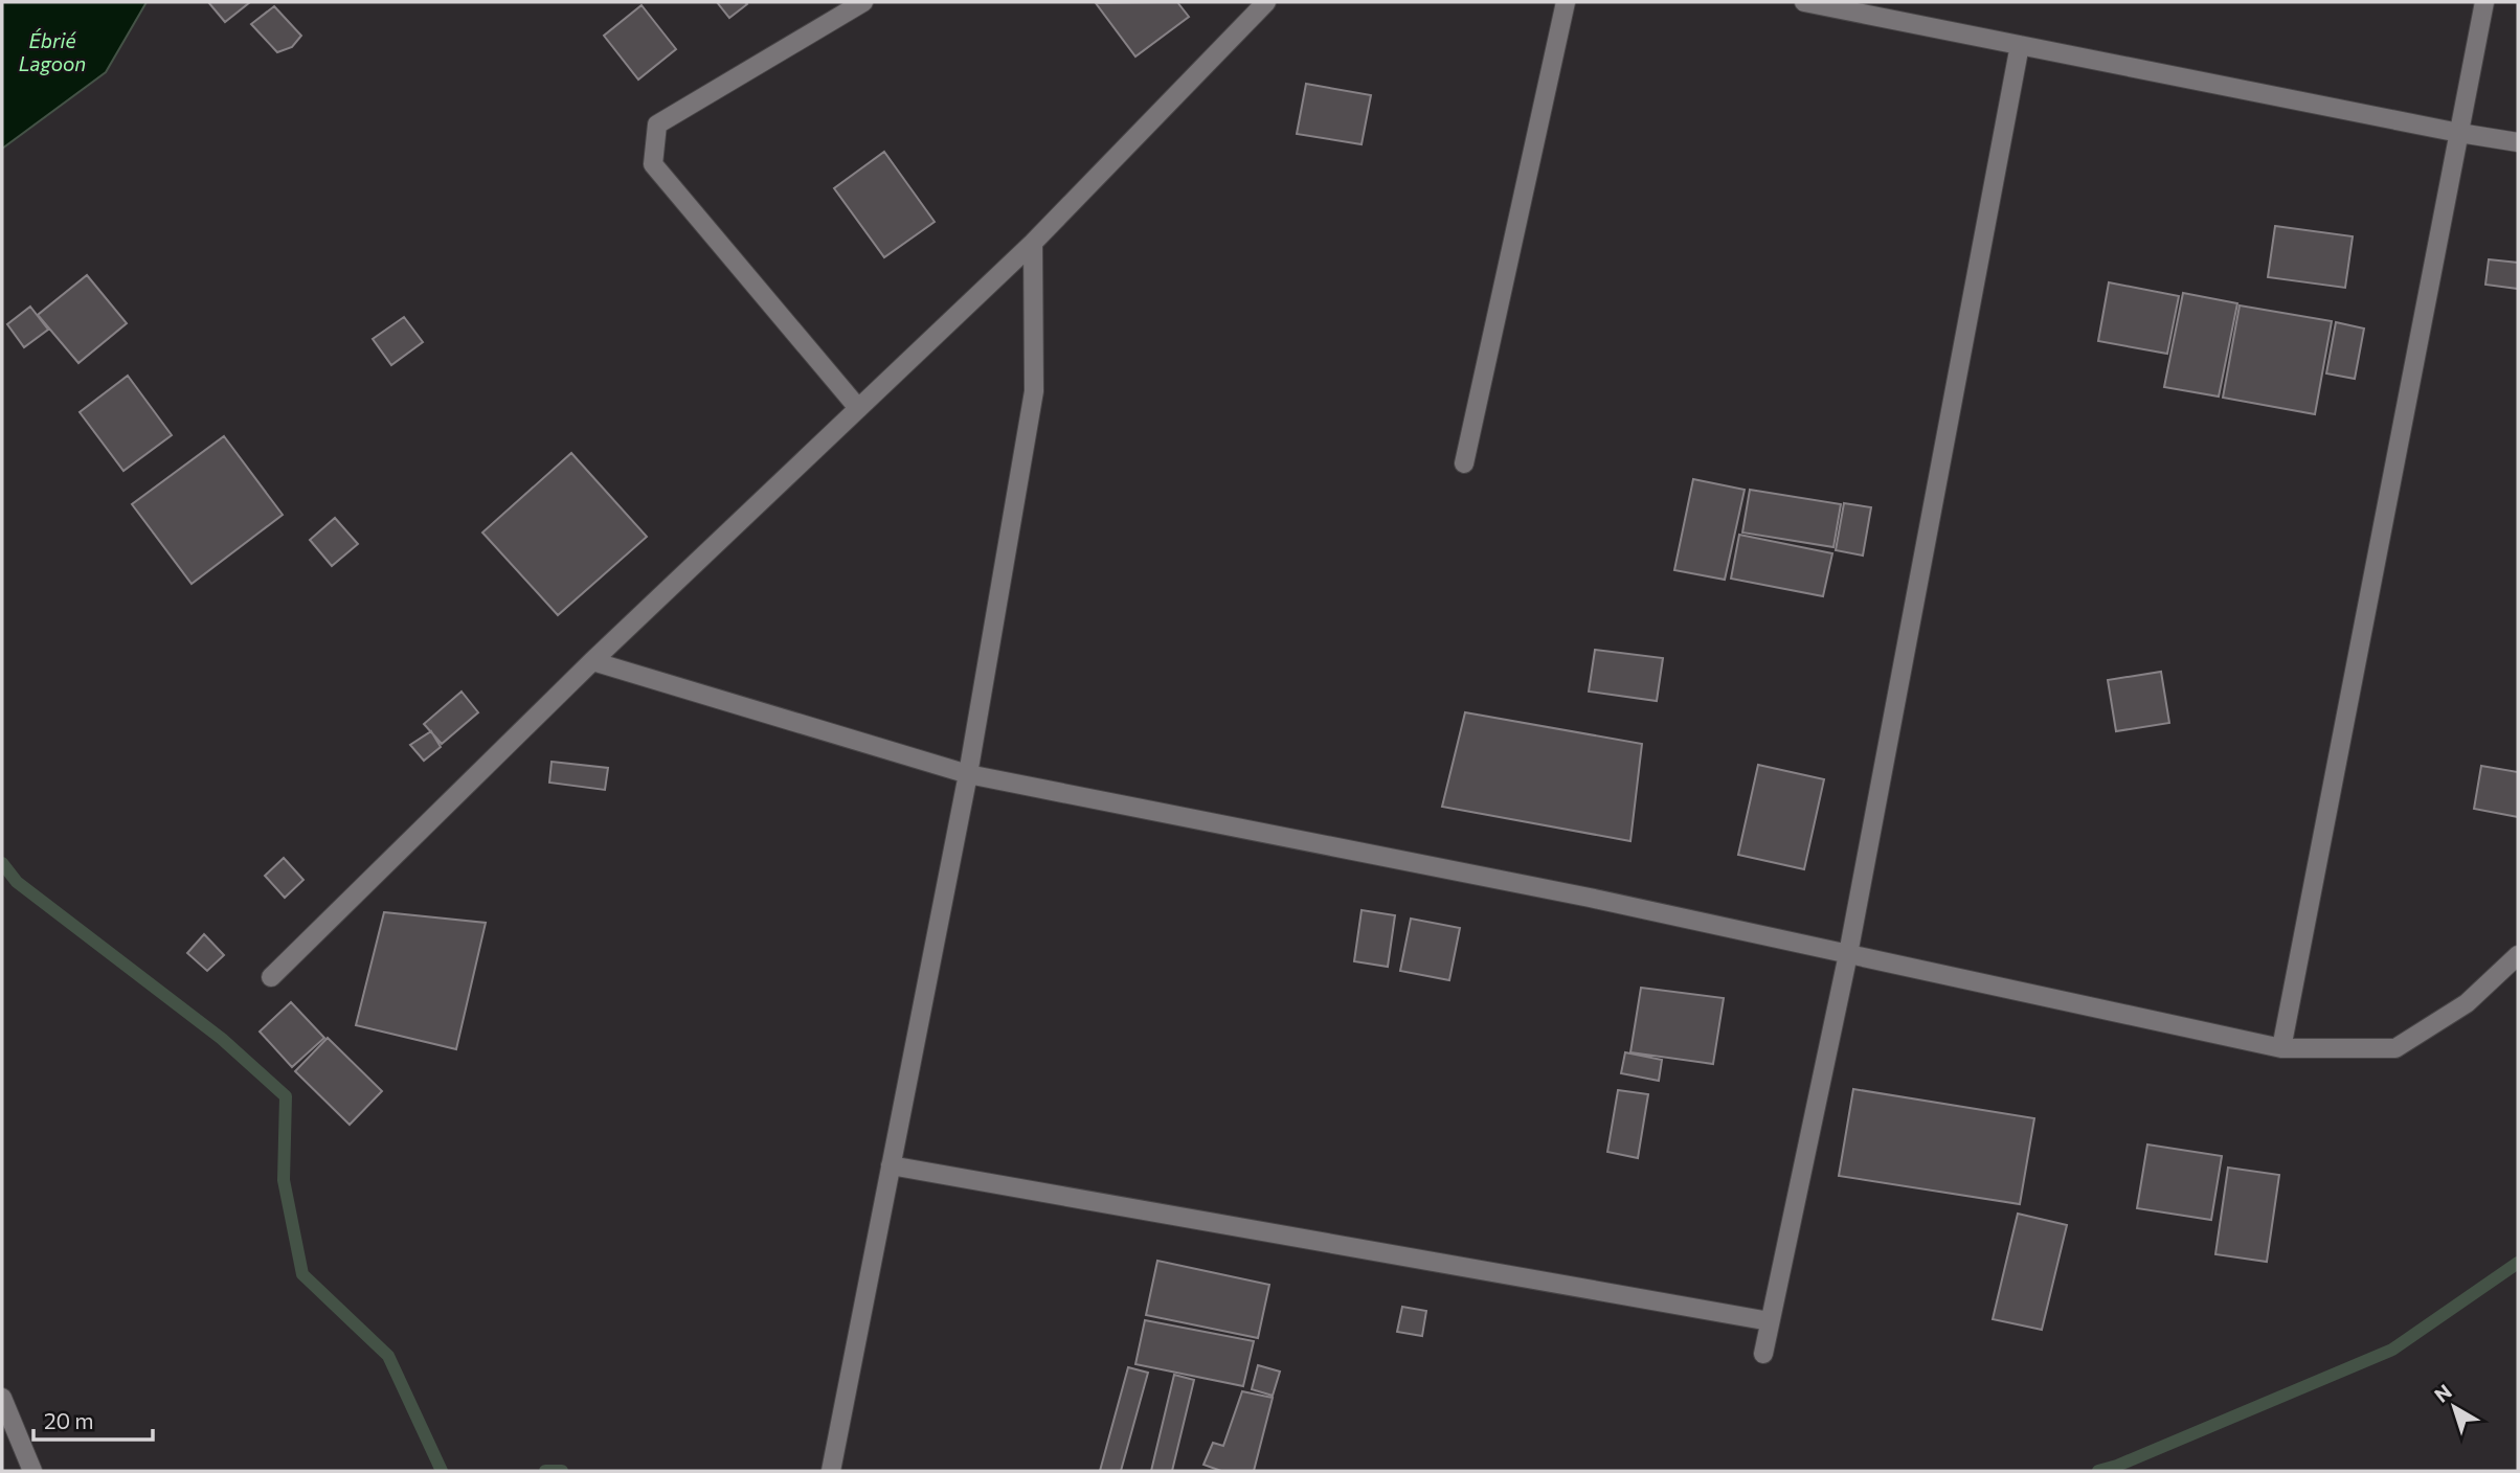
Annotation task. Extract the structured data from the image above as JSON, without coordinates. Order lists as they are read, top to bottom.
{
  "water": ["Ébrié Lagoon"],
  "scale_bar": "20 m",
  "north": "top left"
}
